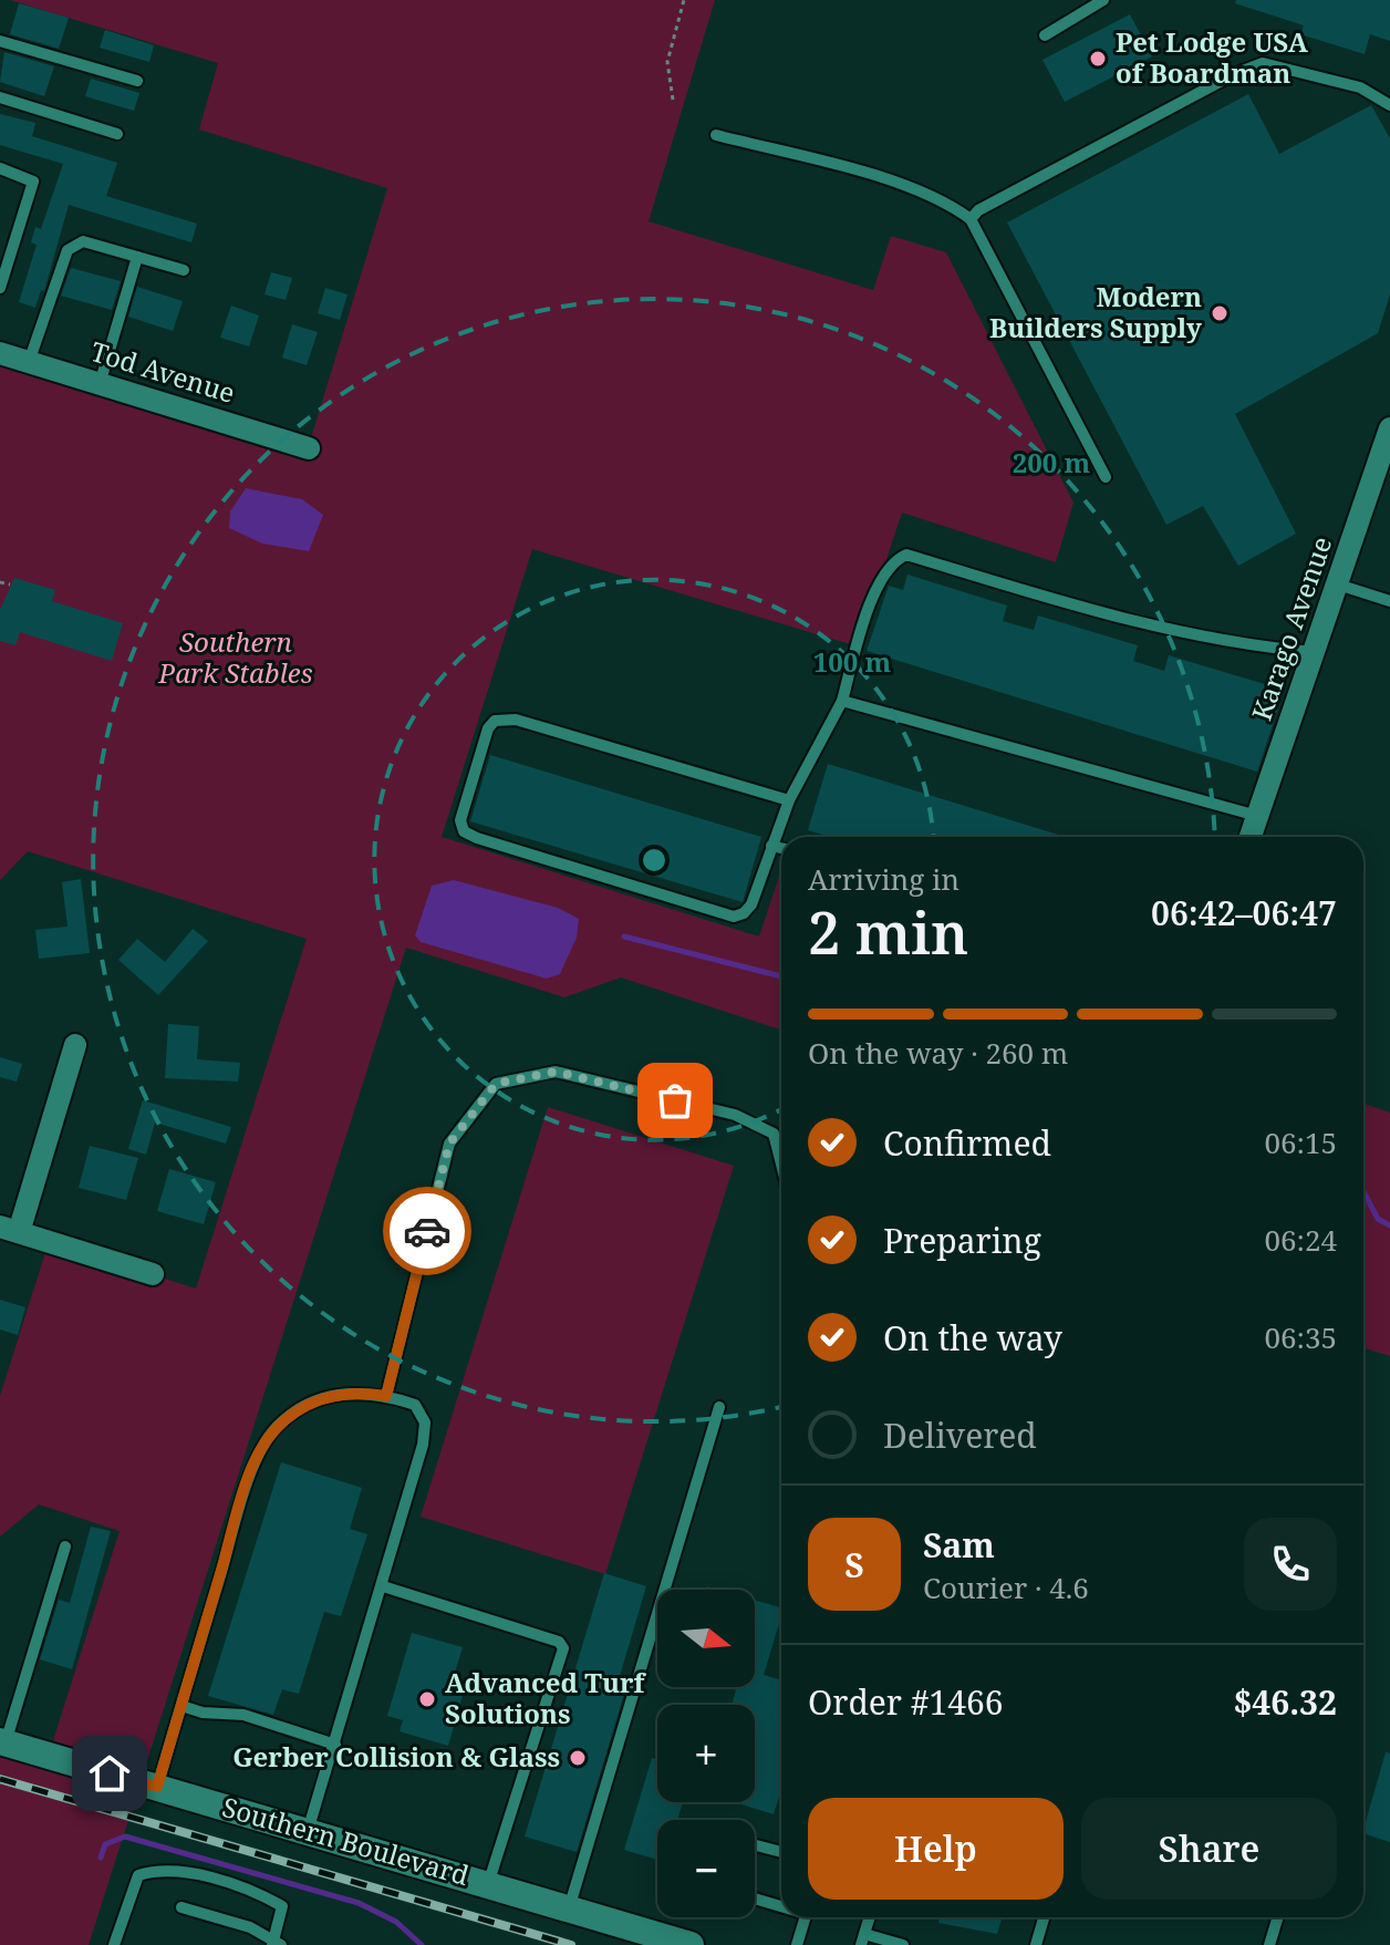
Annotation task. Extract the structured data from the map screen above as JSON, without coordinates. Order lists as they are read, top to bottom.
{
  "streets": {
    "street": ["Tod Avenue", "Karago Avenue", "Southern Boulevard"]
  },
  "parks": ["Southern Park Stables"],
  "places": [
    "Pet Lodge USA of Boardman",
    "Modern Builders Supply",
    "Advanced Turf Solutions",
    "Gerber Collision & Glass"
  ],
  "north": "right",
  "page": {
    "heading": ["2 min", "Arriving in", "06:42–06:47"],
    "panel": [
      "Sam",
      "Courier · 4.6",
      "Order #1466",
      "$46.32"
    ],
    "bar": "On the way · 260 m",
    "list": [
      ["Confirmed", "06:15"],
      ["Preparing", "06:24"],
      ["On the way", "06:35"],
      "Delivered"
    ],
    "round": "S",
    "map_buttons": ["+", "−"],
    "buttons": ["Help", "Share"]
  },
  "rings": ["200 m", "100 m"]
}
